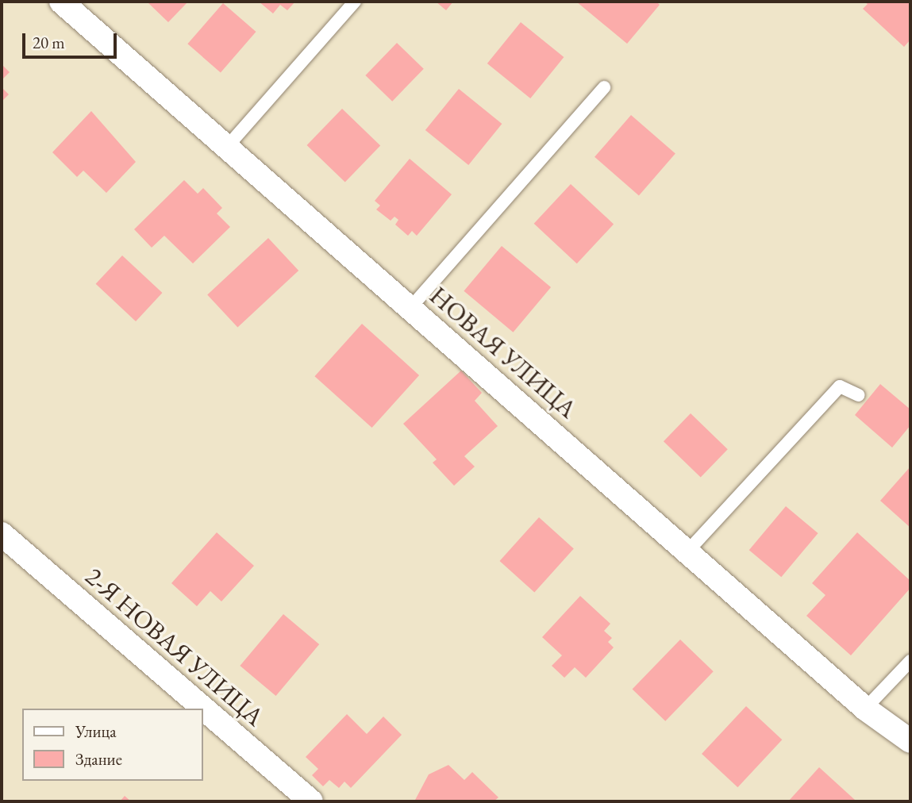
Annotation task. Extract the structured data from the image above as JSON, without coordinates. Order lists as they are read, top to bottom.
{
  "streets": {
    "street": ["НОВАЯ УЛИЦА", "2-Я НОВАЯ УЛИЦА"]
  },
  "legend": ["Улица", "Здание"],
  "scale_bar": "20 m"
}
